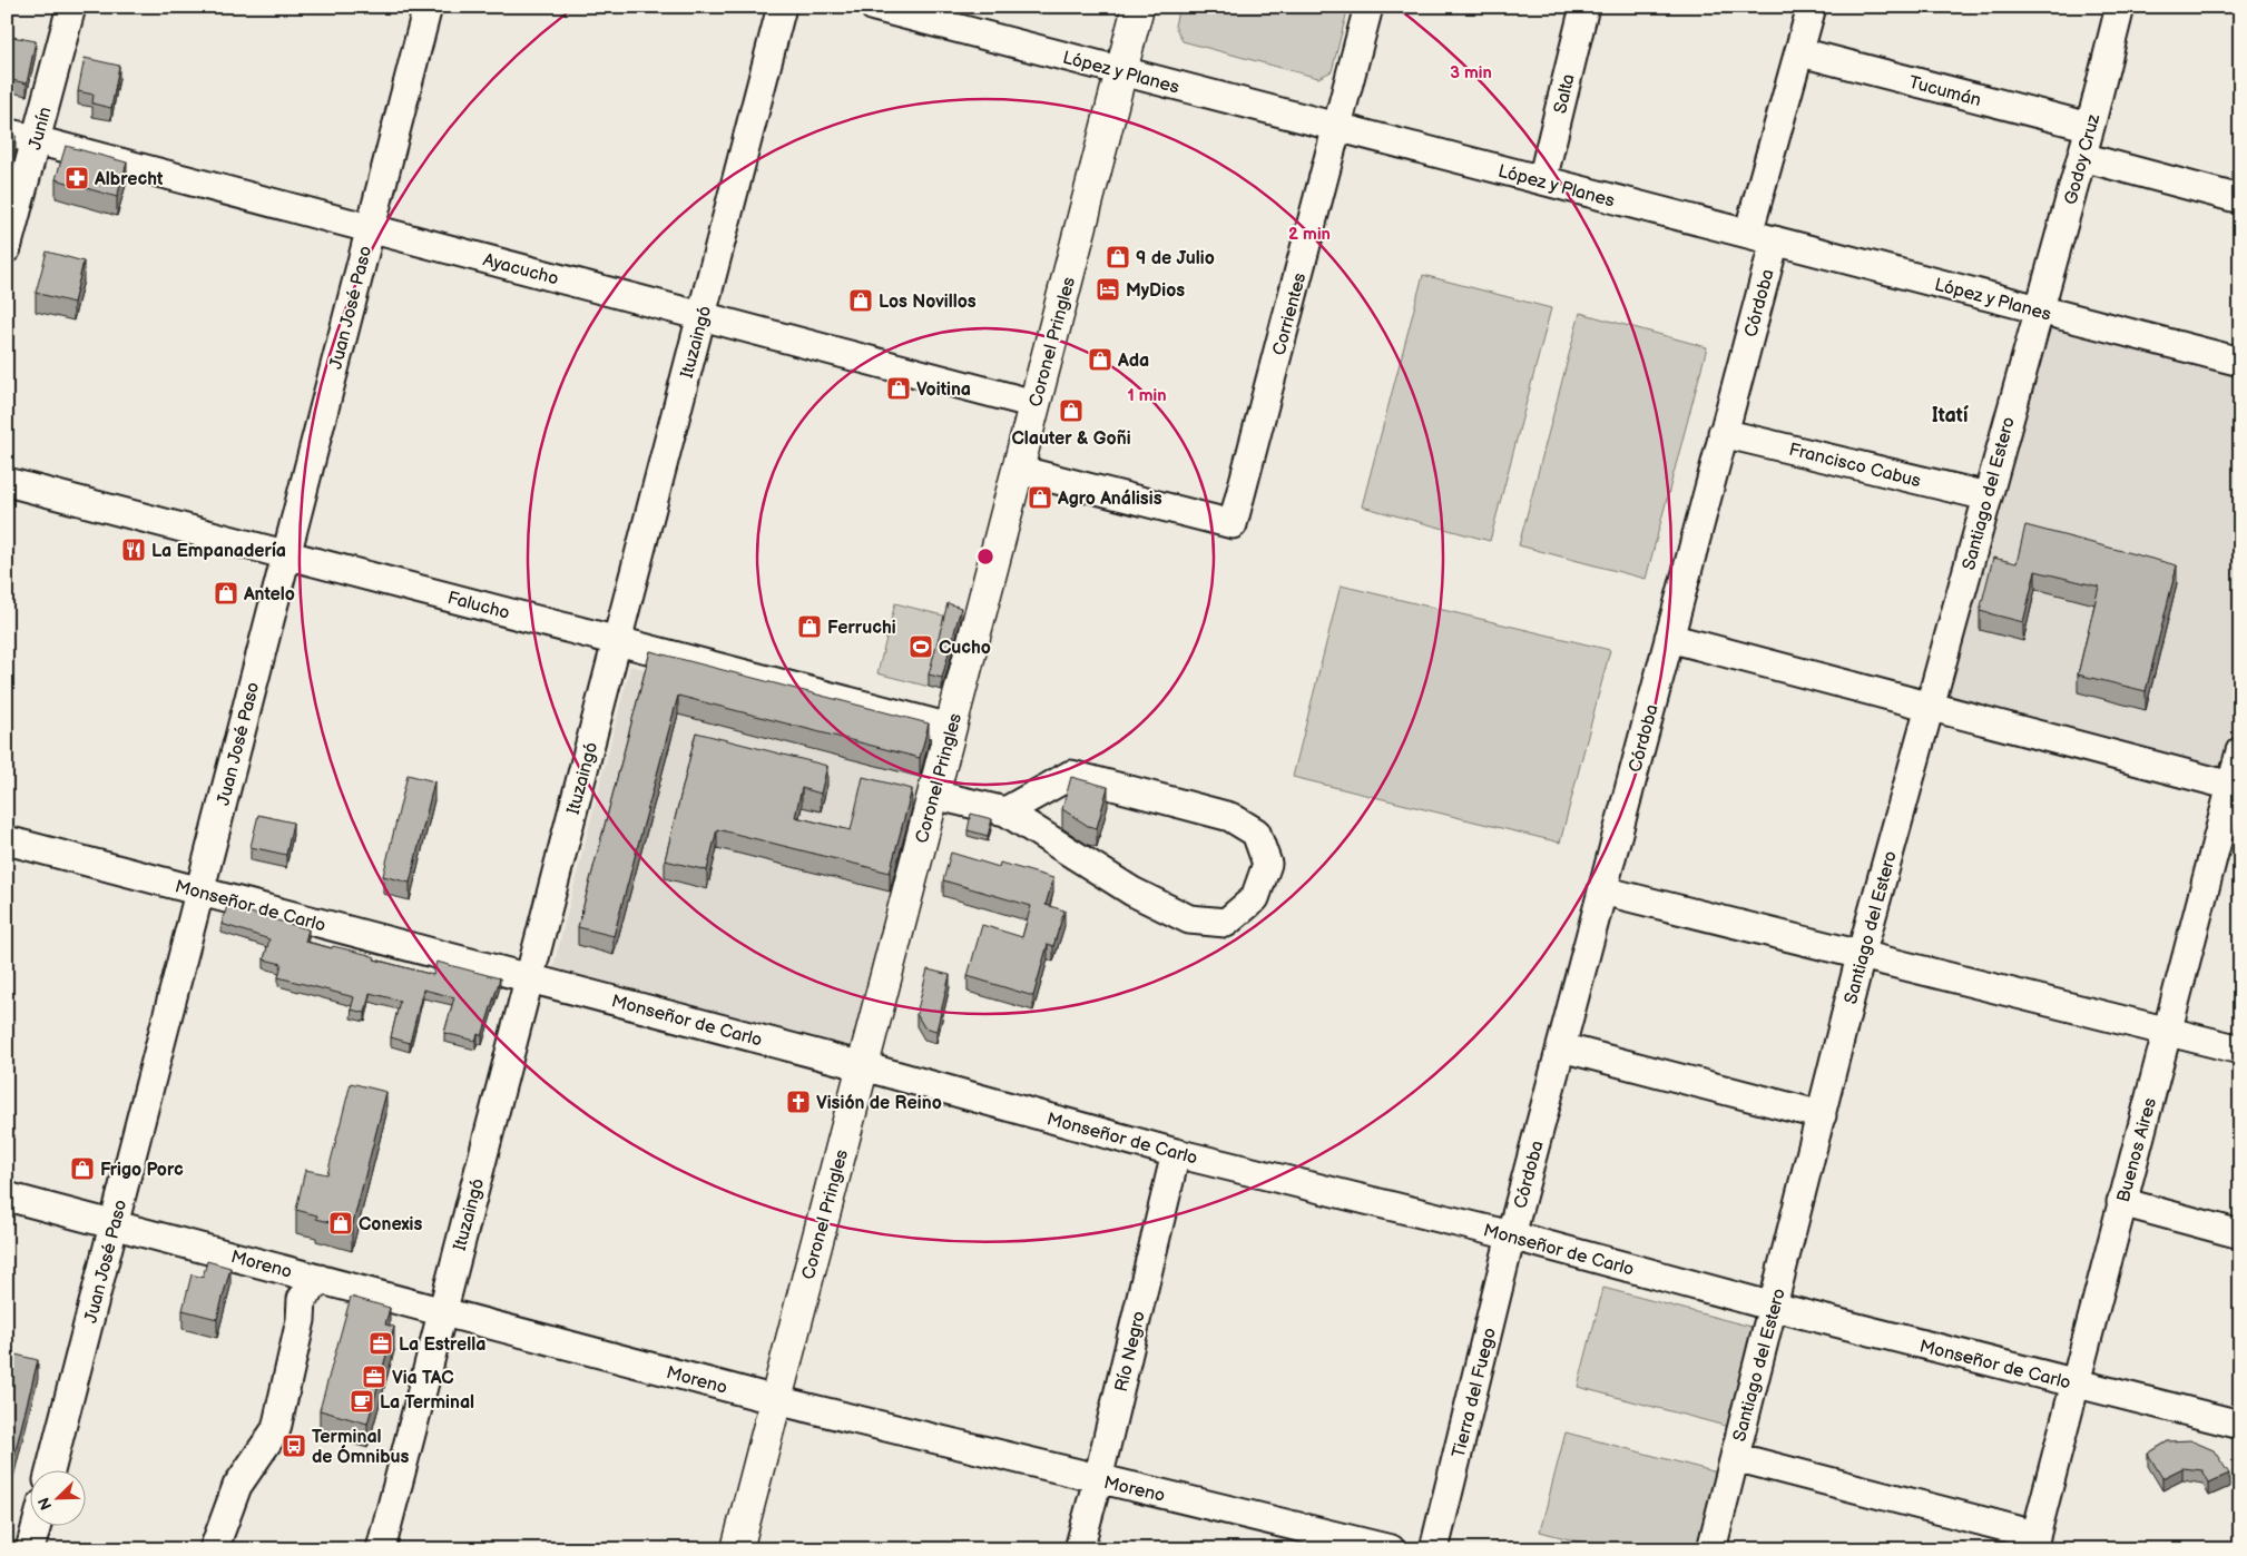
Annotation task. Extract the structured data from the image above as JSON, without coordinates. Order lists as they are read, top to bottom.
{
  "streets": {
    "main road": ["Coronel Pringles"],
    "street": [
      "López y Planes",
      "Tucumán",
      "Salta",
      "Junín",
      "Godoy Cruz",
      "Ayacucho",
      "Córdoba",
      "Juan José Paso",
      "Corrientes",
      "Ituzaingó",
      "Francisco Cabus",
      "Santiago del Estero",
      "Falucho",
      "Monseñor de Carlo",
      "Buenos Aires",
      "Moreno",
      "Río Negro",
      "Tierra del Fuego"
    ]
  },
  "crossings": [
    ["López y Planes", "Salta"],
    ["López y Planes", "Godoy Cruz"],
    ["López y Planes", "Córdoba"],
    ["López y Planes", "Corrientes"],
    ["López y Planes", "Coronel Pringles"],
    ["López y Planes", "Santiago del Estero"],
    ["Tucumán", "Godoy Cruz"],
    ["Junín", "Ayacucho"],
    ["Godoy Cruz", "Santiago del Estero"],
    ["Ayacucho", "Juan José Paso"],
    ["Ayacucho", "Ituzaingó"],
    ["Ayacucho", "Coronel Pringles"],
    ["Córdoba", "Francisco Cabus"],
    ["Córdoba", "Monseñor de Carlo"],
    ["Córdoba", "Tierra del Fuego"],
    ["Juan José Paso", "Falucho"],
    ["Juan José Paso", "Monseñor de Carlo"],
    ["Juan José Paso", "Moreno"],
    ["Corrientes", "Coronel Pringles"],
    ["Ituzaingó", "Falucho"],
    ["Ituzaingó", "Monseñor de Carlo"],
    ["Ituzaingó", "Moreno"],
    ["Coronel Pringles", "Falucho"],
    ["Coronel Pringles", "Monseñor de Carlo"],
    ["Coronel Pringles", "Moreno"],
    ["Francisco Cabus", "Santiago del Estero"],
    ["Santiago del Estero", "Monseñor de Carlo"],
    ["Monseñor de Carlo", "Buenos Aires"],
    ["Monseñor de Carlo", "Río Negro"],
    ["Monseñor de Carlo", "Tierra del Fuego"],
    ["Moreno", "Río Negro"]
  ],
  "districts": ["Itatí"],
  "places": {
    "pharmacy": ["Albrecht"],
    "shop": [
      "9 de Julio",
      "Los Novillos",
      "Ada",
      "Voitina",
      "Clauter & Goñi",
      "Agro Análisis",
      "Antelo",
      "Ferruchi",
      "Frigo Porc",
      "Conexis"
    ],
    "hotel": ["MyDios"],
    "restaurant": ["La Empanadería"],
    "sports": ["Cucho"],
    "church": ["Visión de Reino"],
    "office": ["La Estrella", "Via TAC"],
    "cafe": ["La Terminal"],
    "bus stop": ["Terminal de Ómnibus"]
  },
  "north": "bottom left",
  "rings": ["3 min", "2 min", "1 min"]
}
